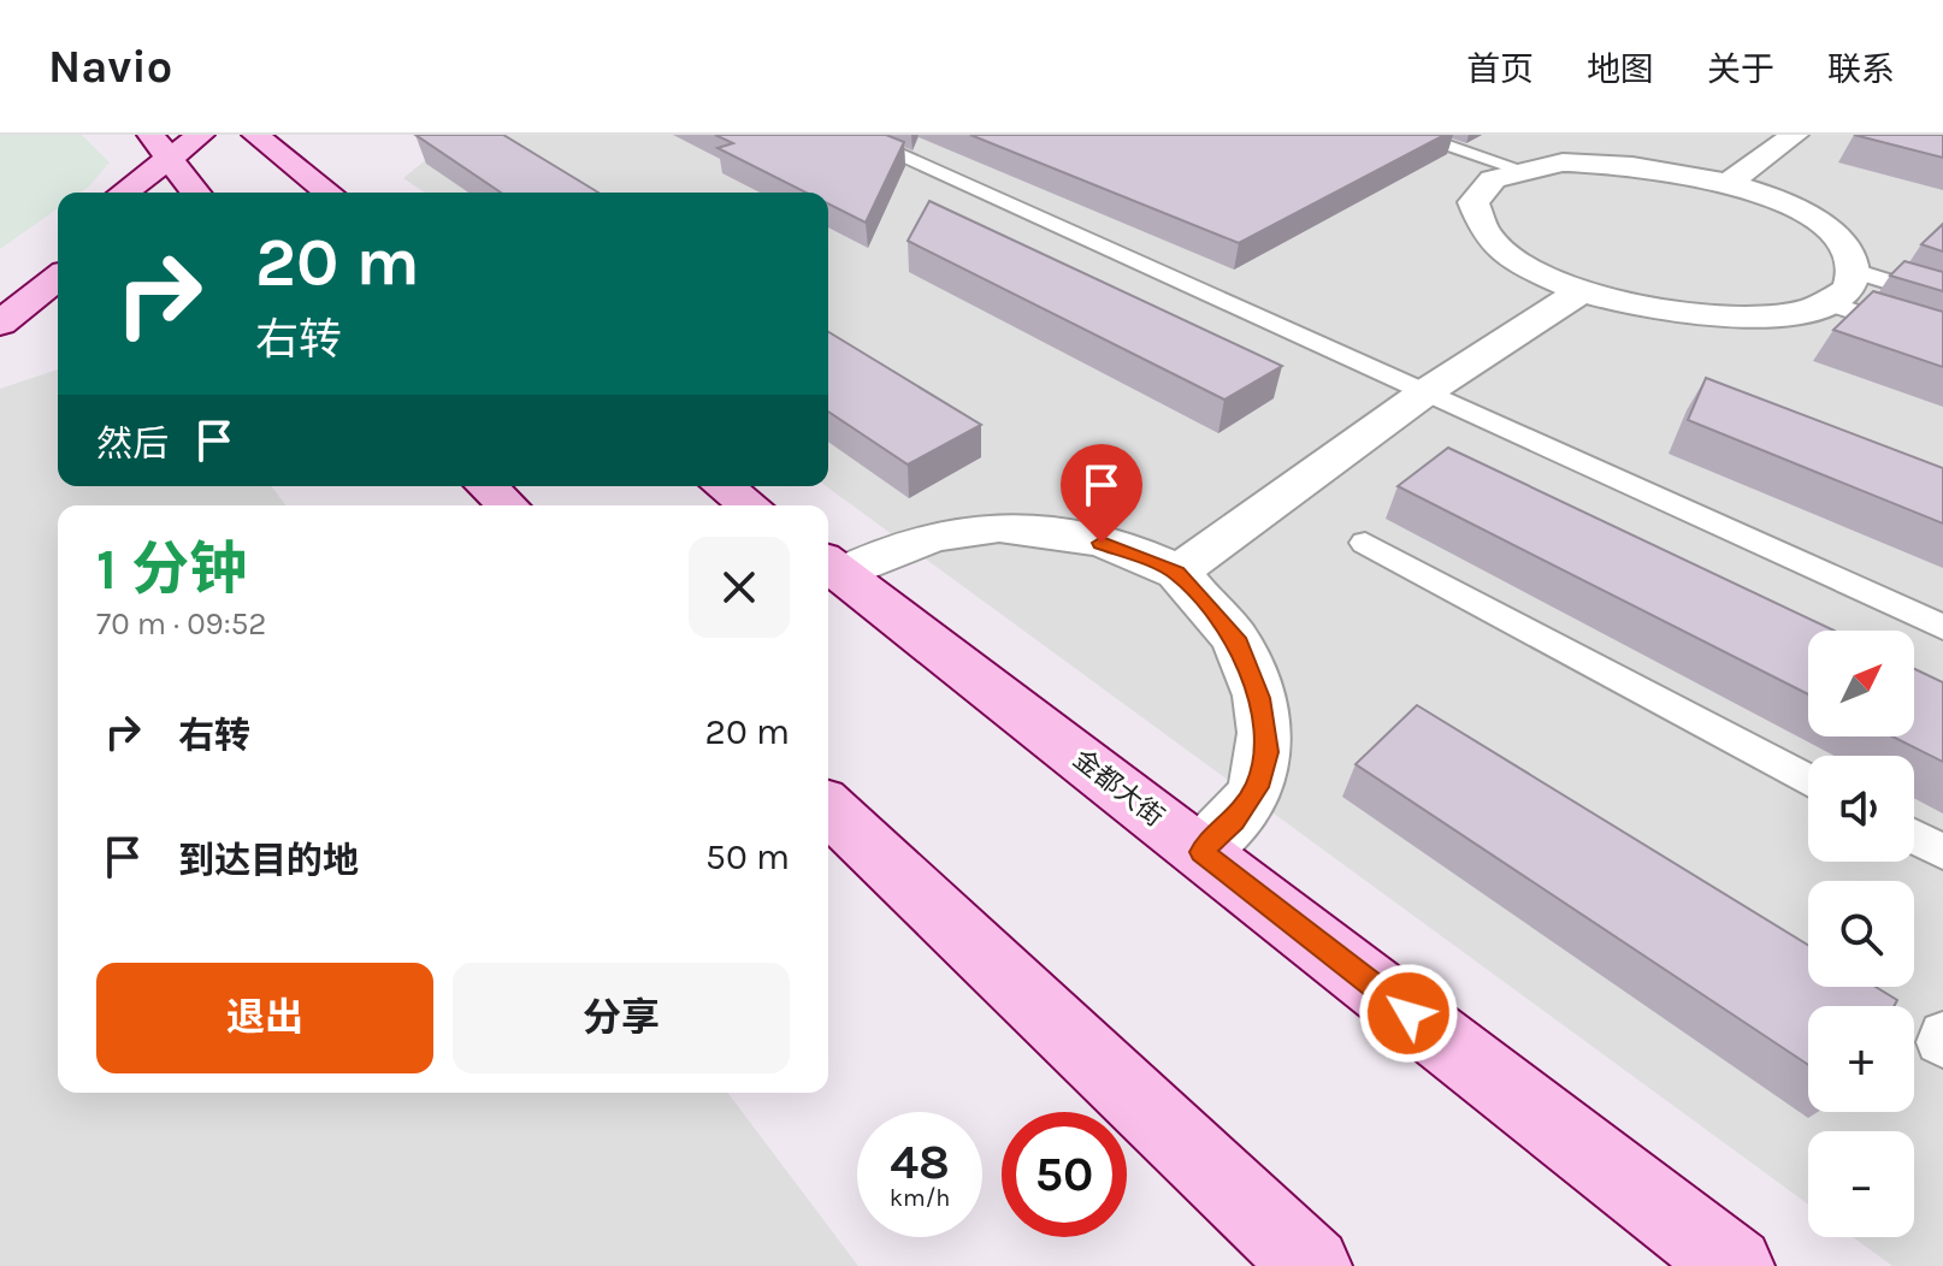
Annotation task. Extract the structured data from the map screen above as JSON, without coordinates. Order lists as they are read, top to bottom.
{
  "streets": {
    "main road": ["金都大街"]
  },
  "north": "top right",
  "page": {
    "header": "Navio",
    "nav": [
      "首页",
      "地图",
      "关于",
      "联系"
    ],
    "turn": ["20 m", "右转"],
    "then": "然后",
    "heading": ["1 分钟", "70 m · 09:52"],
    "map_buttons": ["+", "−"],
    "list": [
      {
        "name": "右转",
        "value": "20 m"
      },
      {
        "name": "到达目的地",
        "value": "50 m"
      }
    ],
    "buttons": ["退出", "分享"],
    "speed": "48 km/h",
    "limit": "50"
  }
}
